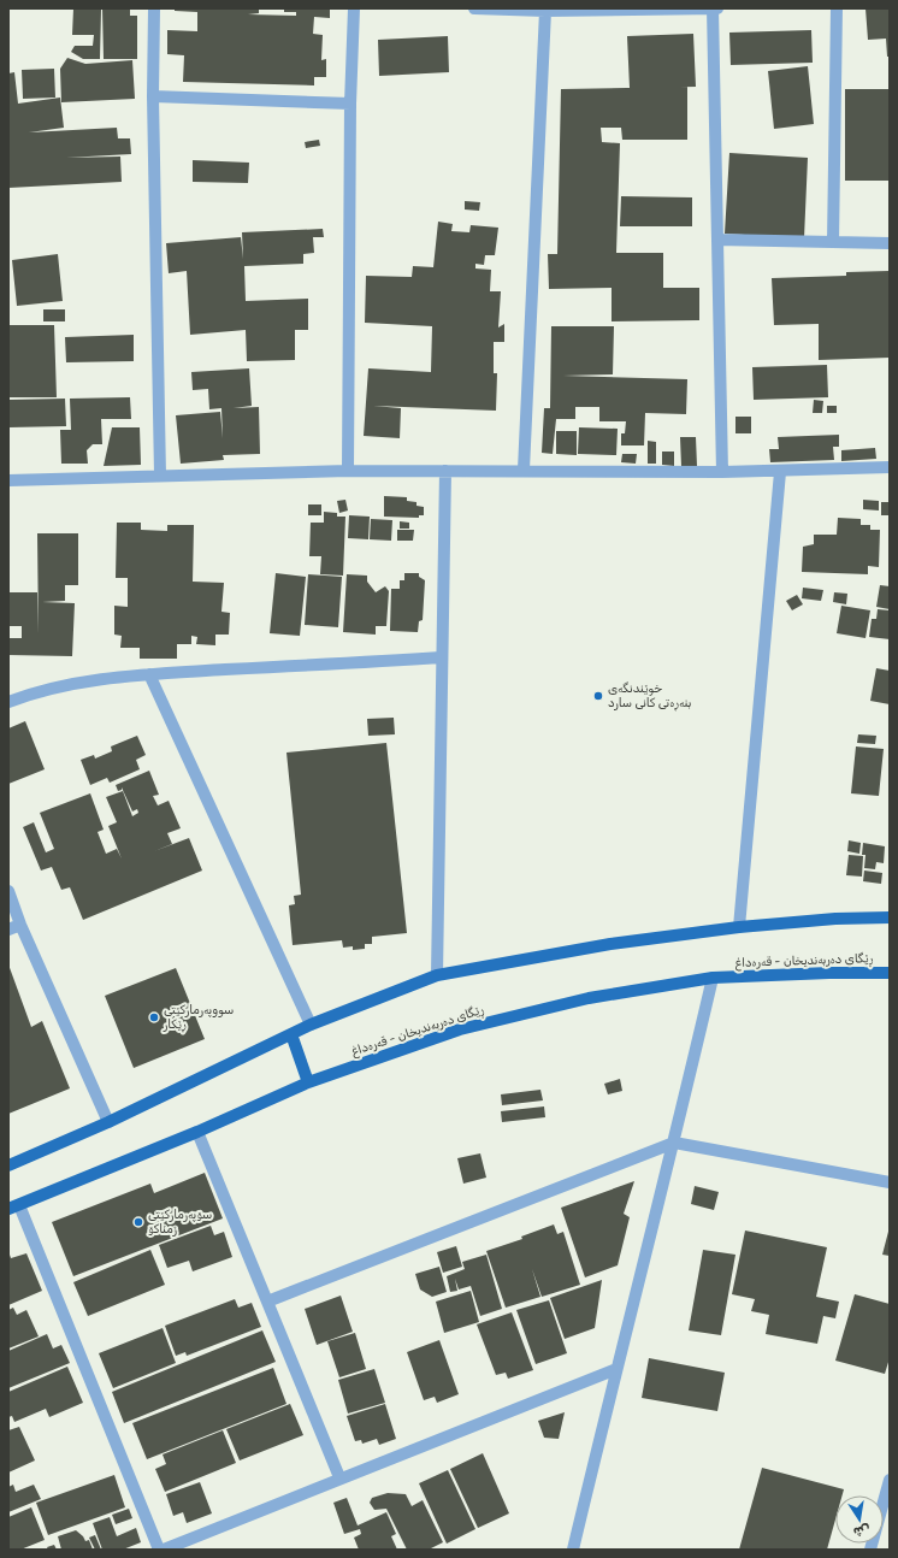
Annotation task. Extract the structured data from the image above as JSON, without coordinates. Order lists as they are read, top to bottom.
{
  "streets": {
    "main road": ["ڕێگای دەربەندیخان - قەرەداغ"]
  },
  "places": ["خوێندنگەی بنەڕەتی کانی سارد", "سووپەرمارکێتی ڕێکار", "سۆپەرمارکێتی زمناکۆ"],
  "north": "bottom"
}
